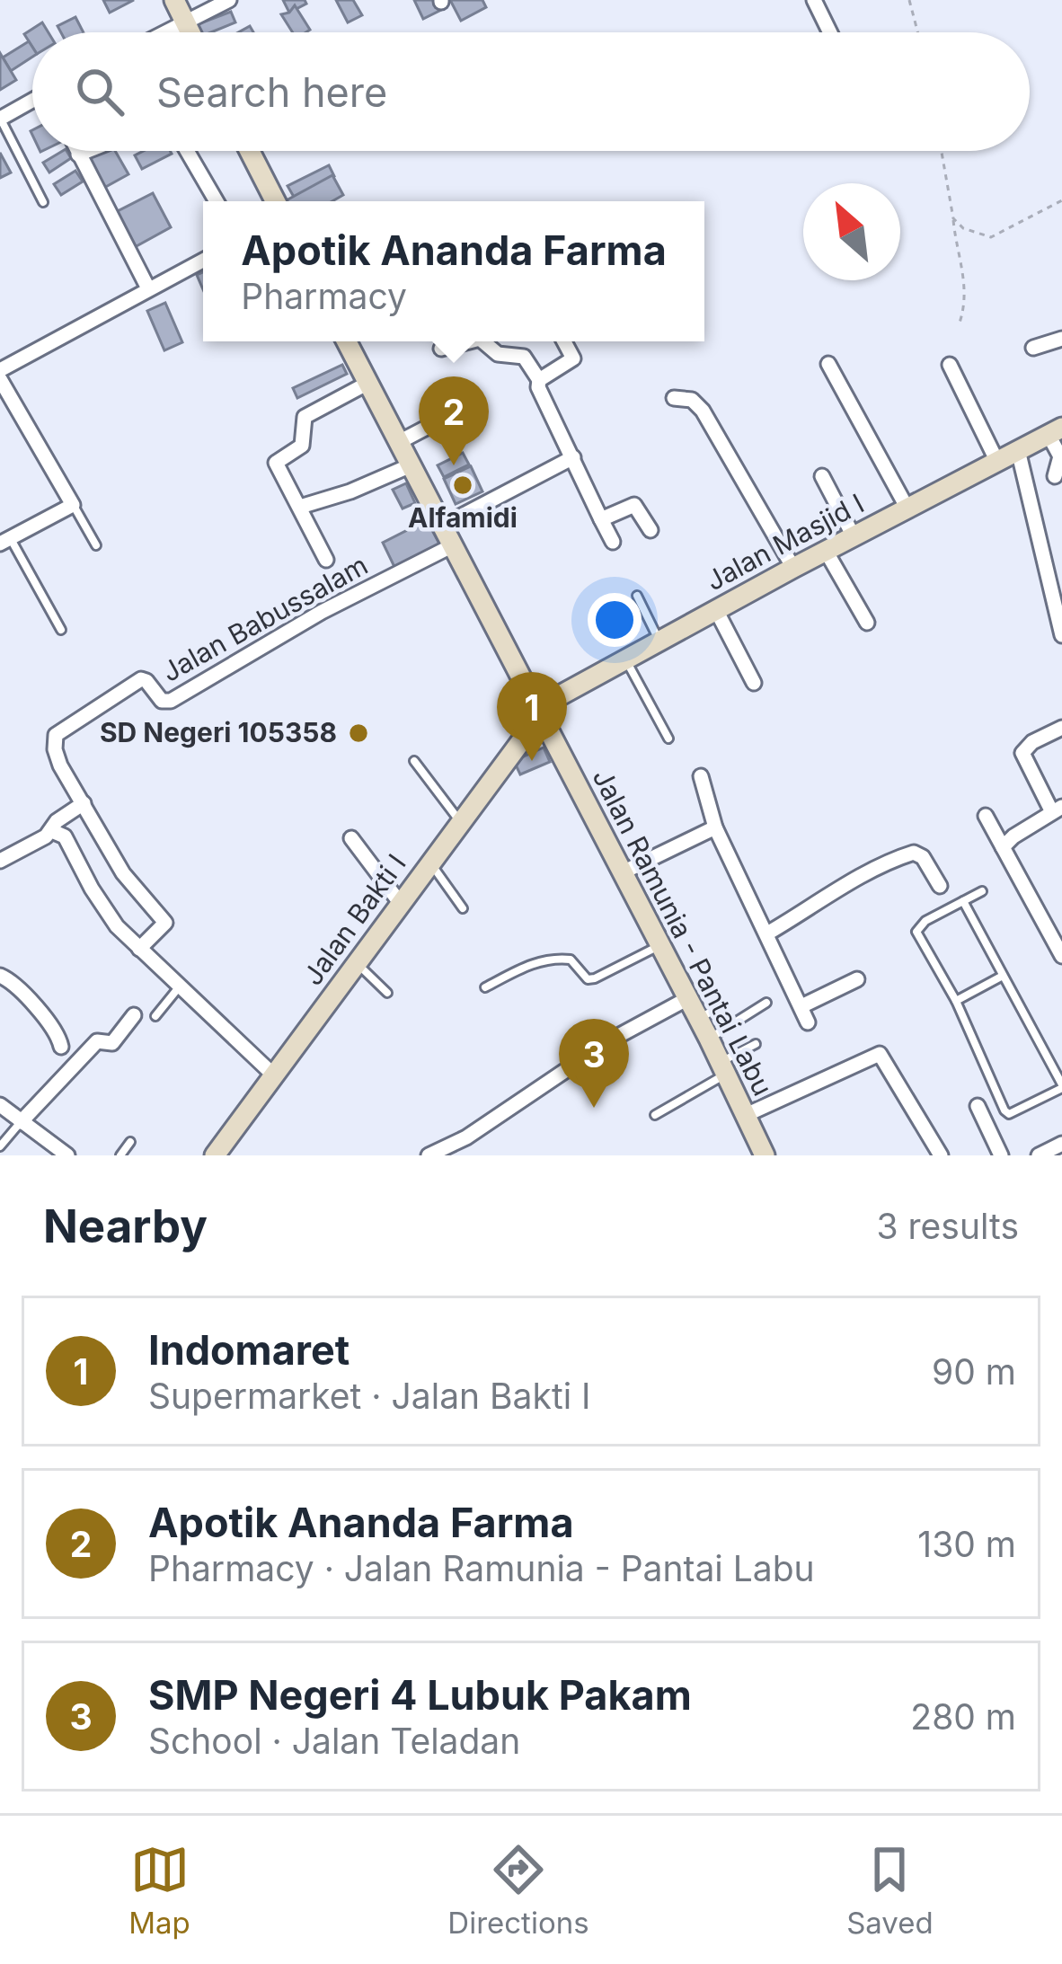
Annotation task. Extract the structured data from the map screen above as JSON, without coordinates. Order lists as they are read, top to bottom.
{
  "streets": {
    "main road": ["Jalan Masjid I", "Jalan Bakti I", "Jalan Ramunia - Pantai Labu"],
    "street": ["Jalan Babussalam"]
  },
  "crossings": [
    ["Jalan Masjid I", "Jalan Bakti I"],
    ["Jalan Masjid I", "Jalan Ramunia - Pantai Labu"],
    ["Jalan Babussalam", "Jalan Ramunia - Pantai Labu"],
    ["Jalan Bakti I", "Jalan Ramunia - Pantai Labu"]
  ],
  "places": ["Alfamidi", "SD Negeri 105358"],
  "north": "top left",
  "page": {
    "search": "Search here",
    "popup": ["Apotik Ananda Farma", "Pharmacy"],
    "pins": ["2", "1", "3"],
    "heading": ["Nearby", "3 results"],
    "list": [
      {
        "mark": "1",
        "name": "Indomaret",
        "note": "Supermarket · Jalan Bakti I",
        "value": "90 m"
      },
      {
        "mark": "2",
        "name": "Apotik Ananda Farma",
        "note": "Pharmacy · Jalan Ramunia - Pantai Labu",
        "value": "130 m"
      },
      {
        "mark": "3",
        "name": "SMP Negeri 4 Lubuk Pakam",
        "note": "School · Jalan Teladan",
        "value": "280 m"
      }
    ],
    "nav": ["Map", "Directions", "Saved"]
  }
}
